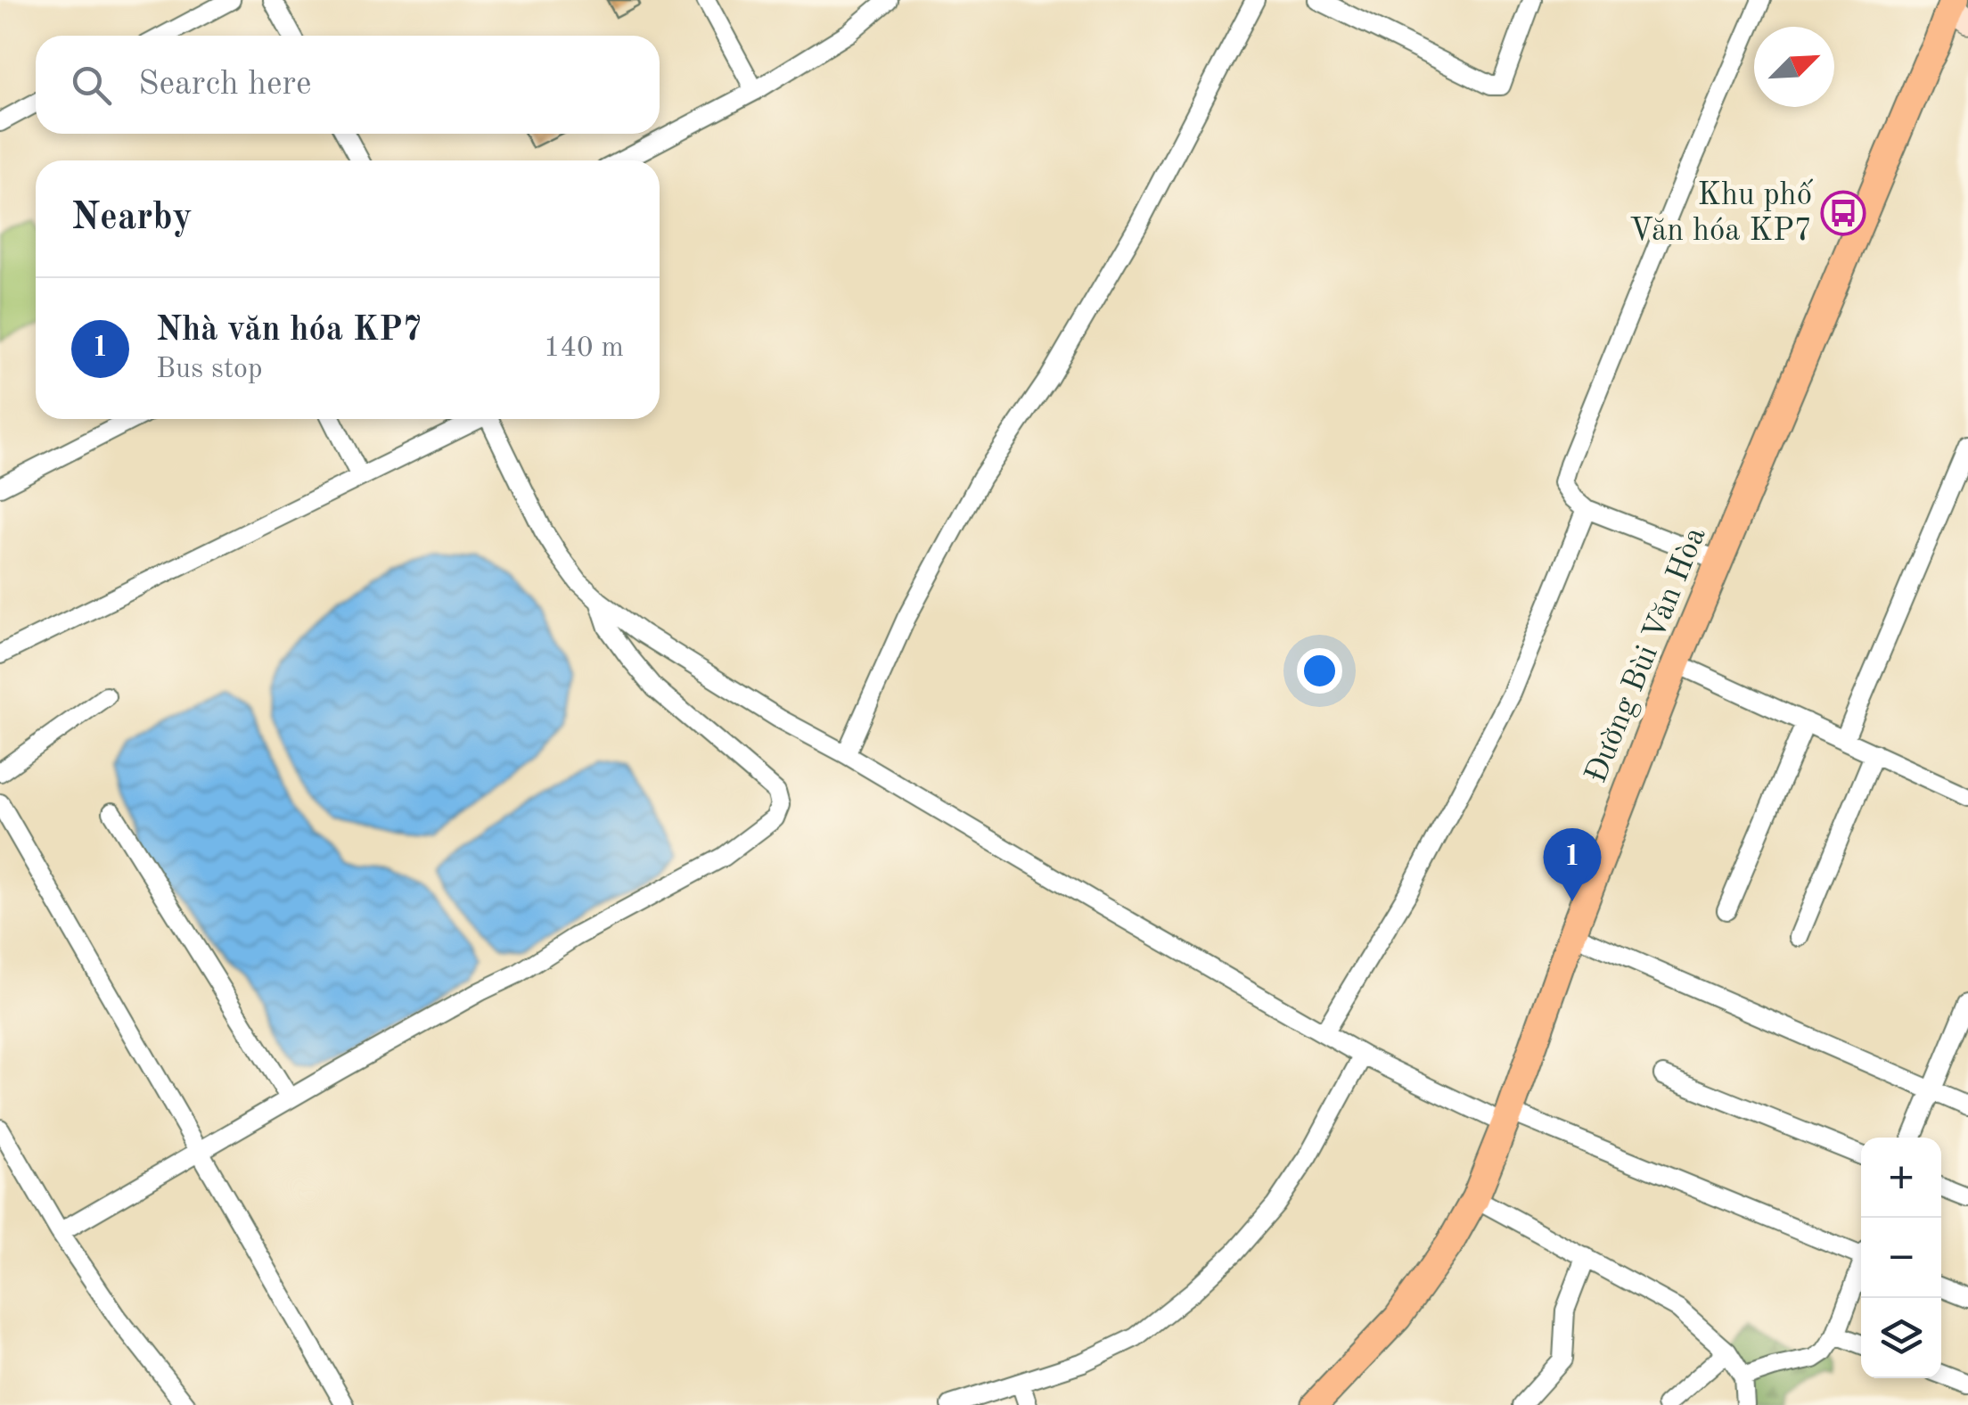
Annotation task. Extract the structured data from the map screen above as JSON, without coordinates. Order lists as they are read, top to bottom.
{
  "streets": {
    "main road": ["Đường Bùi Văn Hòa"]
  },
  "places": {
    "bus stop": ["Khu phố Văn hóa KP7"]
  },
  "north": "top right",
  "page": {
    "search": "Search here",
    "heading": "Nearby",
    "list": [
      {
        "mark": "1",
        "name": "Nhà văn hóa KP7",
        "note": "Bus stop",
        "value": "140 m"
      }
    ],
    "pins": "1",
    "map_buttons": ["+", "−"]
  }
}
